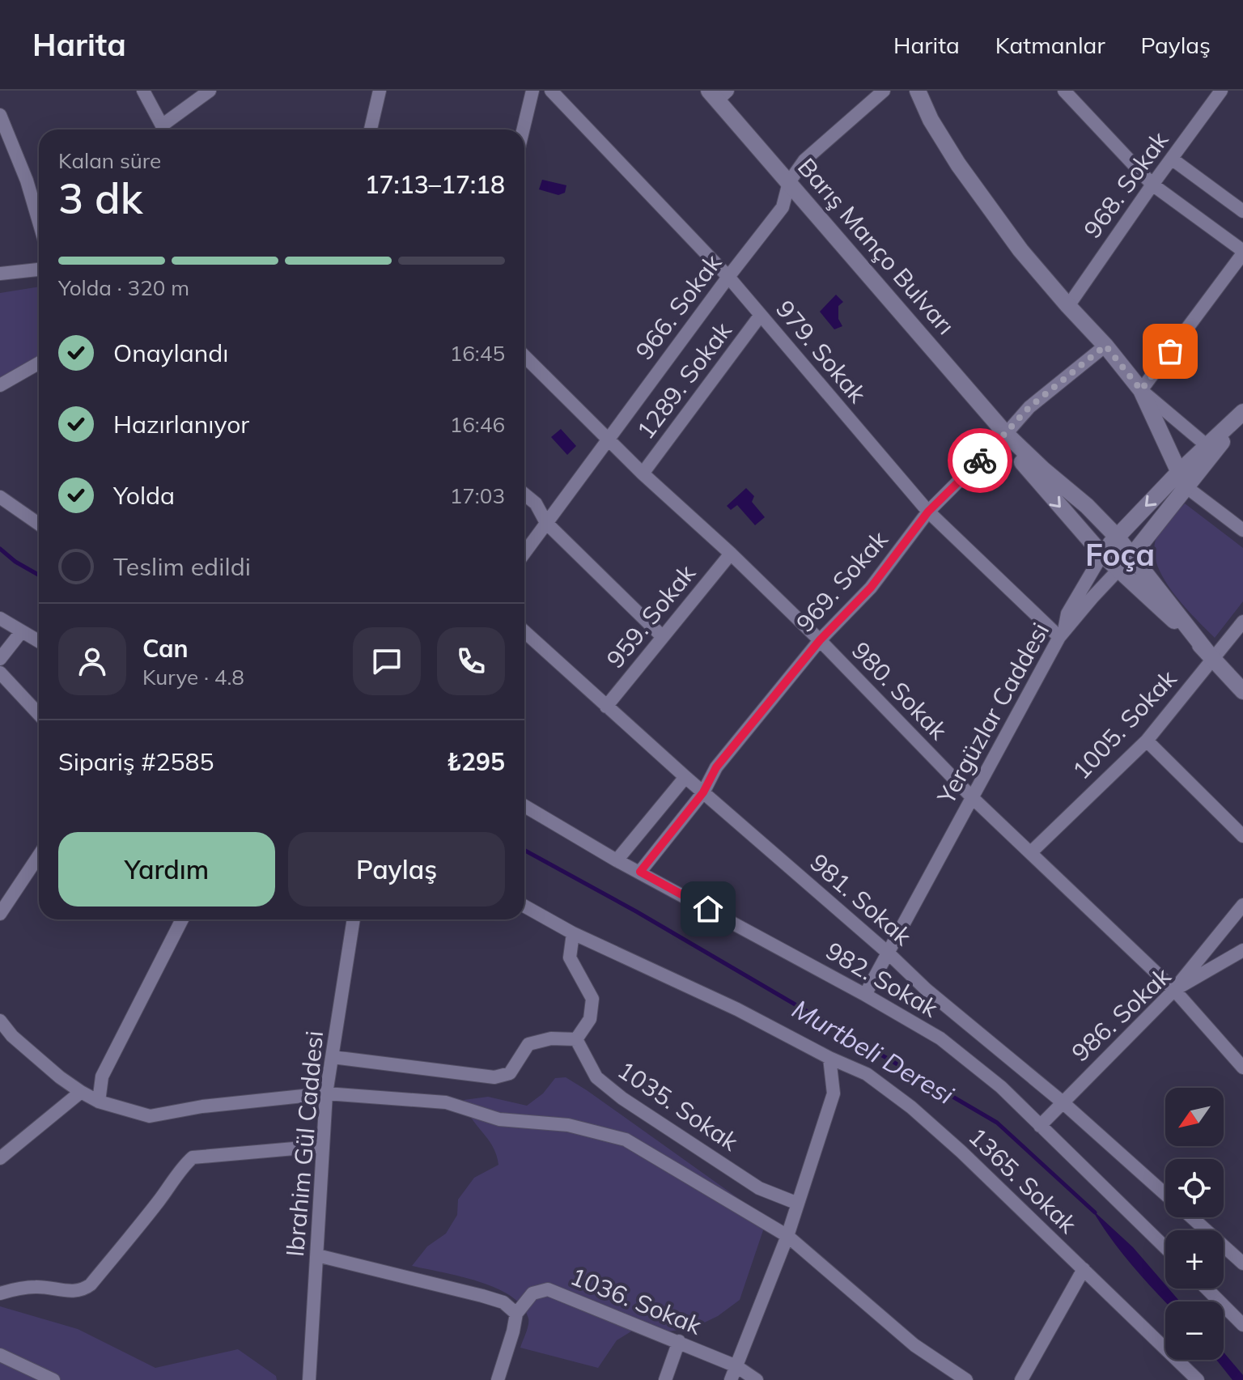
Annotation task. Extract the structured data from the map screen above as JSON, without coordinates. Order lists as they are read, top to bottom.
{
  "streets": {
    "main road": ["Barış Manço Bulvarı", "Yergüzlar Caddesi"],
    "street": [
      "968. Sokak",
      "966. Sokak",
      "979. Sokak",
      "1289. Sokak",
      "969. Sokak",
      "959. Sokak",
      "980. Sokak",
      "1005. Sokak",
      "981. Sokak",
      "982. Sokak",
      "986. Sokak",
      "1035. Sokak",
      "Ibrahim Gül Caddesi",
      "1365. Sokak",
      "1036. Sokak"
    ]
  },
  "crossings": [
    ["Barış Manço Bulvarı", "966. Sokak"],
    ["Barış Manço Bulvarı", "969. Sokak"],
    ["Barış Manço Bulvarı", "Yergüzlar Caddesi"],
    ["Barış Manço Bulvarı", "1005. Sokak"],
    ["966. Sokak", "979. Sokak"],
    ["966. Sokak", "980. Sokak"],
    ["979. Sokak", "1289. Sokak"],
    ["979. Sokak", "969. Sokak"],
    ["979. Sokak", "Yergüzlar Caddesi"],
    ["1289. Sokak", "980. Sokak"],
    ["969. Sokak", "980. Sokak"],
    ["969. Sokak", "981. Sokak"],
    ["969. Sokak", "982. Sokak"],
    ["959. Sokak", "980. Sokak"],
    ["959. Sokak", "981. Sokak"],
    ["980. Sokak", "Yergüzlar Caddesi"],
    ["980. Sokak", "1005. Sokak"],
    ["980. Sokak", "986. Sokak"],
    ["Yergüzlar Caddesi", "981. Sokak"],
    ["Yergüzlar Caddesi", "982. Sokak"],
    ["981. Sokak", "986. Sokak"],
    ["982. Sokak", "986. Sokak"]
  ],
  "districts": ["Foça"],
  "water": ["Murtbeli Deresi"],
  "north": "bottom left",
  "page": {
    "header": "Harita",
    "nav": ["Harita", "Katmanlar", "Paylaş"],
    "heading": ["3 dk", "Kalan süre", "17:13–17:18"],
    "panel": [
      "Can",
      "Kurye · 4.8",
      "Sipariş #2585",
      "₺295"
    ],
    "bar": "Yolda · 320 m",
    "list": [
      ["Onaylandı", "16:45"],
      ["Hazırlanıyor", "16:46"],
      ["Yolda", "17:03"],
      "Teslim edildi"
    ],
    "buttons": ["Yardım", "Paylaş"],
    "map_buttons": ["+", "−"]
  }
}
